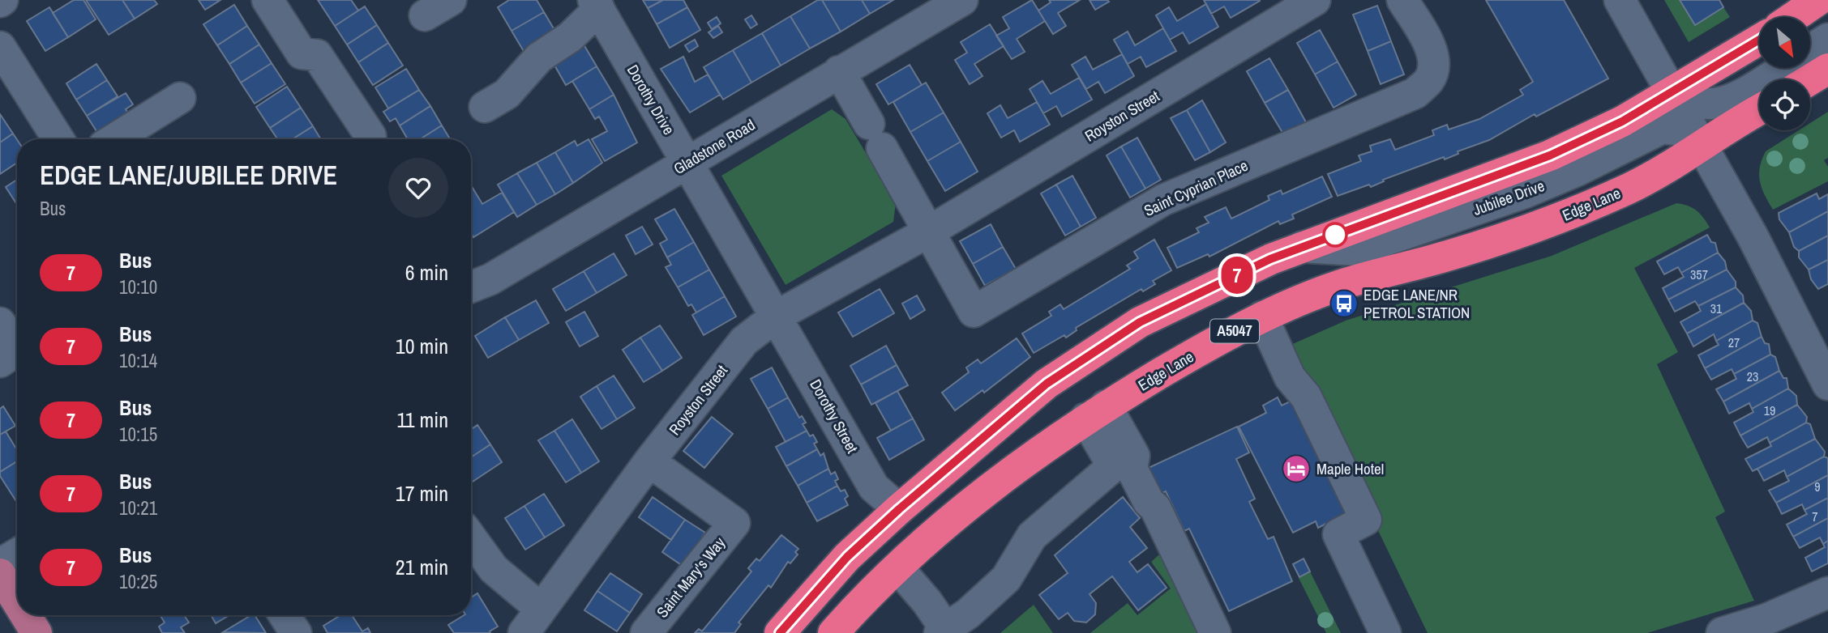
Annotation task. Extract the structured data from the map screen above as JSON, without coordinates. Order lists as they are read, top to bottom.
{
  "streets": {
    "highway": ["Edge Lane", "A5047"],
    "street": [
      "Dorothy Drive",
      "Royston Street",
      "Gladstone Road",
      "Saint Cyprian Place",
      "Jubilee Drive",
      "Dorothy Street",
      "Saint Mary's Way"
    ]
  },
  "crossings": [
    ["Dorothy Drive", "Royston Street"],
    ["Dorothy Drive", "Gladstone Road"],
    ["Dorothy Drive", "Dorothy Street"],
    ["Royston Street", "Saint Cyprian Place"],
    ["Royston Street", "Dorothy Street"],
    ["Royston Street", "Saint Mary's Way"],
    ["Jubilee Drive", "Edge Lane"]
  ],
  "places": {
    "bus stop": ["EDGE LANE/NR PETROL STATION"],
    "hotel": ["Maple Hotel"]
  },
  "lines": ["bus line 7"],
  "house_numbers": [
    "357",
    "31",
    "27",
    "23",
    "19",
    "9",
    "7"
  ],
  "north": "bottom right",
  "page": {
    "on_map": "7",
    "heading": ["EDGE LANE/JUBILEE DRIVE", "Bus"],
    "list": [
      {
        "mark": "7",
        "name": "Bus",
        "note": "10:10",
        "value": "6 min"
      },
      {
        "mark": "7",
        "name": "Bus",
        "note": "10:14",
        "value": "10 min"
      },
      {
        "mark": "7",
        "name": "Bus",
        "note": "10:15",
        "value": "11 min"
      },
      {
        "mark": "7",
        "name": "Bus",
        "note": "10:21",
        "value": "17 min"
      },
      {
        "mark": "7",
        "name": "Bus",
        "note": "10:25",
        "value": "21 min"
      }
    ]
  }
}
